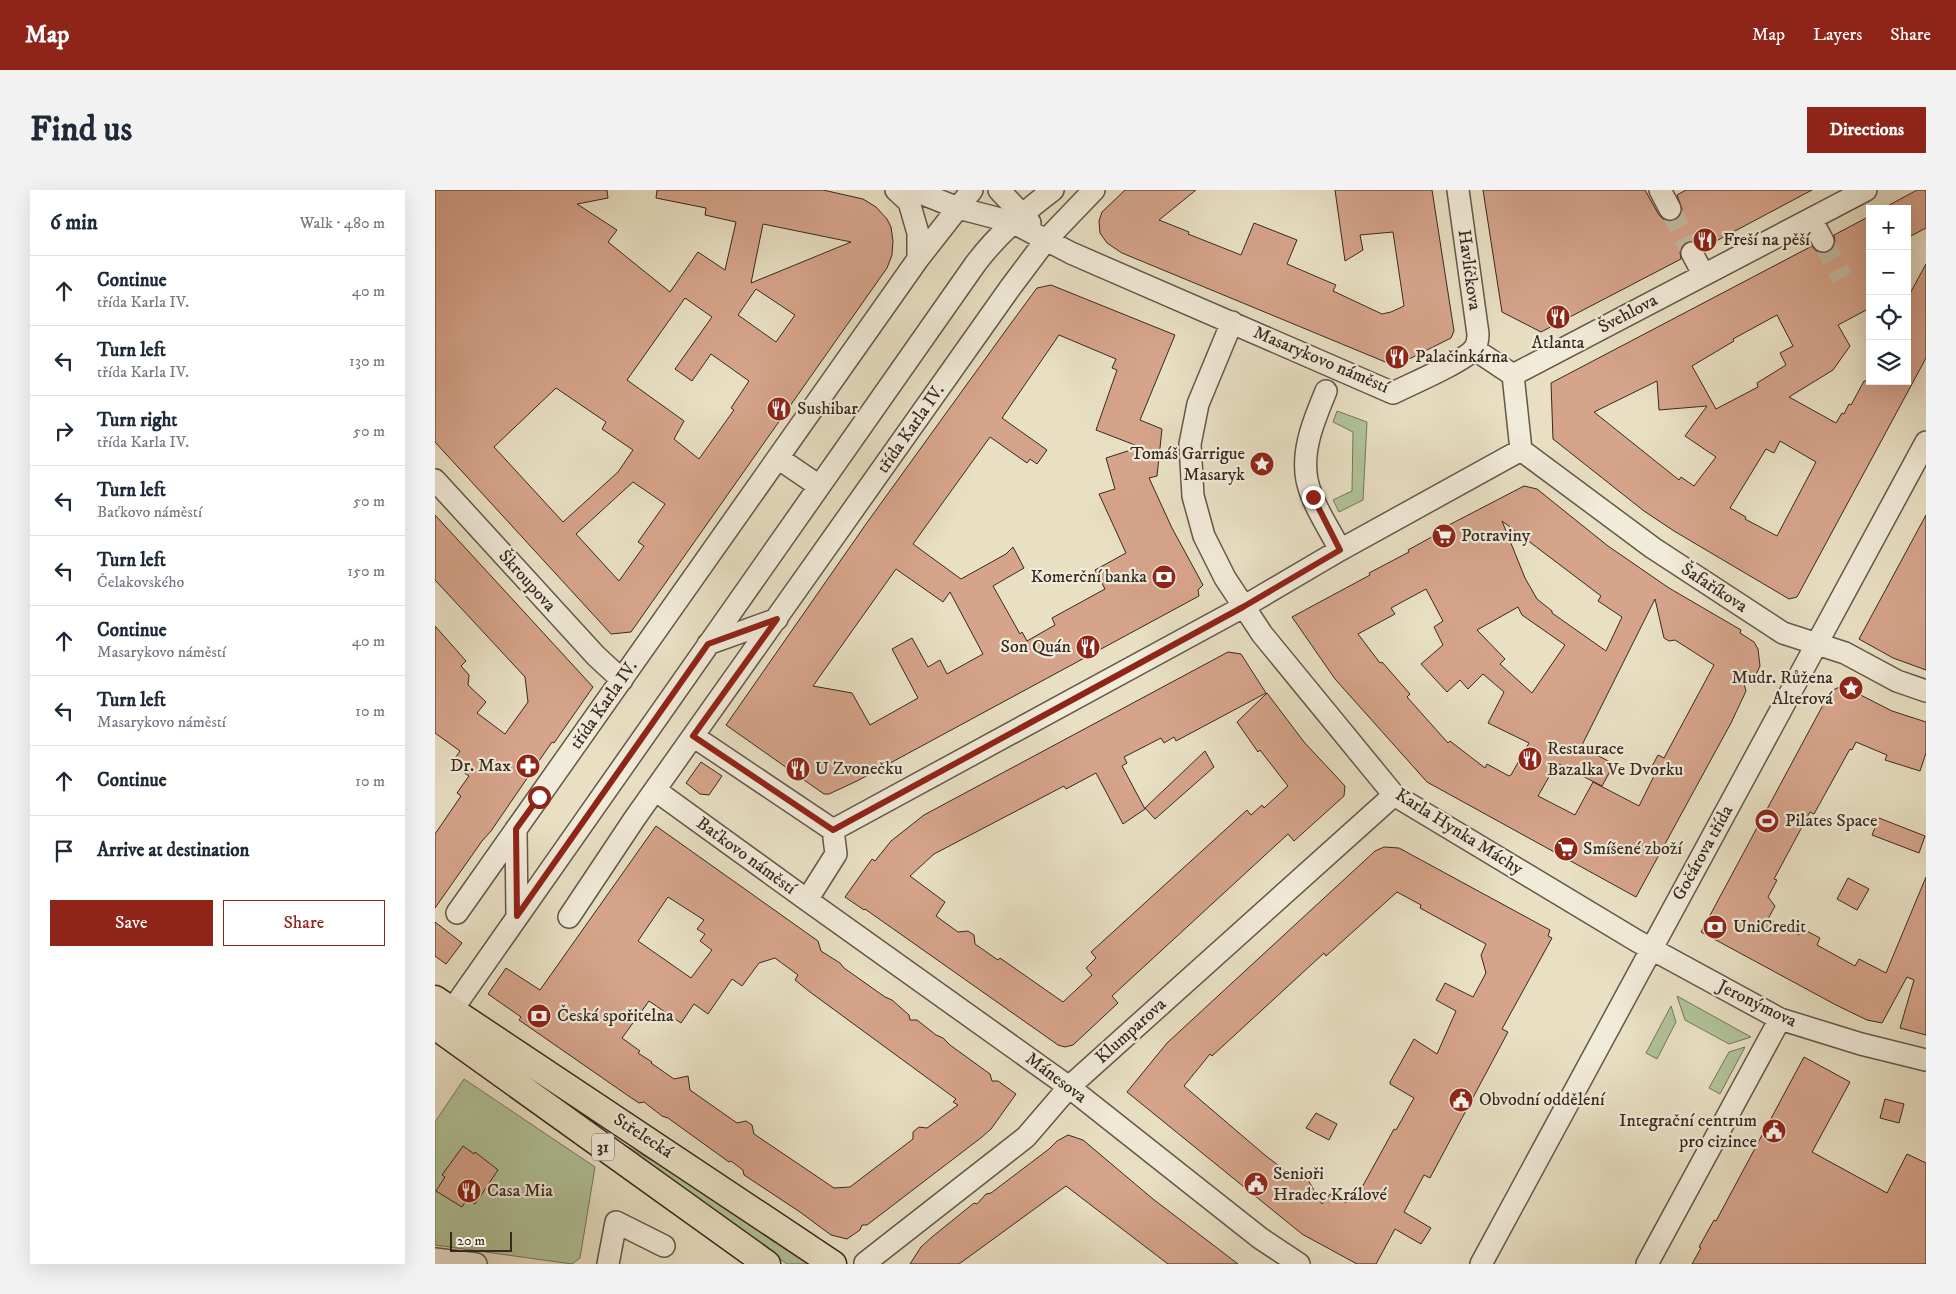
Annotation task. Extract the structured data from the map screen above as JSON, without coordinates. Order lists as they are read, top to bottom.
{
  "streets": {
    "main road": ["Střelecká", "31"],
    "street": [
      "Havlíčkova",
      "Švehlova",
      "Masarykovo náměstí",
      "třída Karla IV.",
      "Škroupova",
      "Šafaříkova",
      "Karla Hynka Máchy",
      "Gočárova třída",
      "Baťkovo náměstí",
      "Jeronýmova",
      "Klumparova",
      "Mánesova"
    ]
  },
  "crossings": [
    ["Havlíčkova", "Masarykovo náměstí"],
    ["Masarykovo náměstí", "třída Karla IV."],
    ["Masarykovo náměstí", "Karla Hynka Máchy"],
    ["třída Karla IV.", "Škroupova"],
    ["třída Karla IV.", "Baťkovo náměstí"],
    ["Šafaříkova", "Gočárova třída"],
    ["Karla Hynka Máchy", "Gočárova třída"],
    ["Karla Hynka Máchy", "Jeronýmova"],
    ["Karla Hynka Máchy", "Klumparova"],
    ["Gočárova třída", "Jeronýmova"],
    ["Baťkovo náměstí", "Mánesova"],
    ["Klumparova", "Mánesova"]
  ],
  "places": {
    "restaurant": [
      "Freší na pěší",
      "Atlanta",
      "Palačinkárna",
      "Sushibar",
      "Son Quán",
      "Restaurace Bazalka Ve Dvorku",
      "U Zvonečku",
      "Casa Mia"
    ],
    "place": ["Tomáš Garrigue Masaryk", "Mudr. Růžena Alterová"],
    "supermarket": ["Potraviny", "Smíšené zboží"],
    "bank": ["Komerční banka", "UniCredit", "Česká spořitelna"],
    "pharmacy": ["Dr. Max"],
    "sports": ["Pilates Space"],
    "public building": ["Obvodní oddělení", "Integrační centrum pro cizince", "Senioři Hradec Králové"]
  },
  "scale_bar": "20 m",
  "page": {
    "header": "Map",
    "nav": ["Map", "Layers", "Share"],
    "buttons": [
      "Directions",
      ["Save", "Share"]
    ],
    "title": "Find us",
    "heading": ["6 min", "Walk · 480 m"],
    "map_buttons": ["+", "−"],
    "list": [
      ["Continue", "třída Karla IV.", "40 m"],
      ["Turn left", "třída Karla IV.", "130 m"],
      ["Turn right", "třída Karla IV.", "50 m"],
      ["Turn left", "Baťkovo náměstí", "50 m"],
      ["Turn left", "Čelakovského", "150 m"],
      ["Continue", "Masarykovo náměstí", "40 m"],
      ["Turn left", "Masarykovo náměstí", "10 m"],
      ["Continue", "10 m"],
      "Arrive at destination"
    ],
    "scale": "20 m"
  }
}
